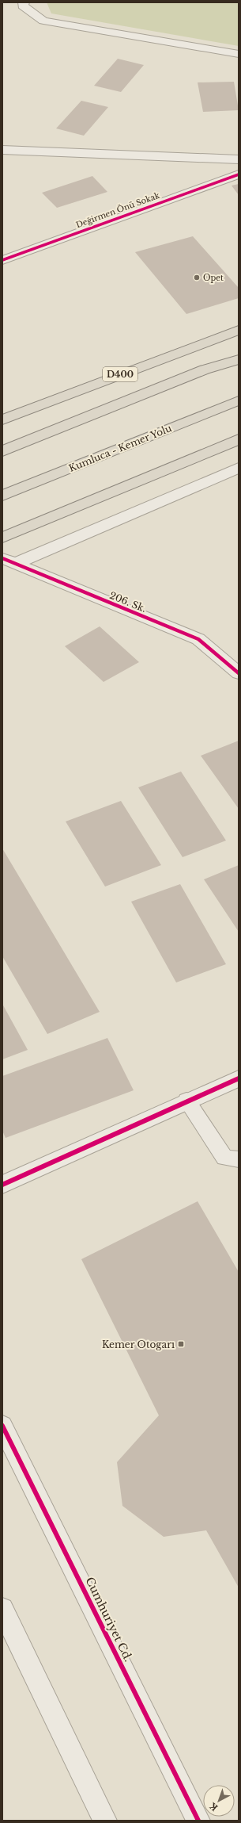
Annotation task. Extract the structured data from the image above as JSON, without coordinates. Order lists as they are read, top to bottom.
{
  "streets": {
    "highway": ["D400", "Kumluca - Kemer Yolu"],
    "street": ["Değirmen Önü Sokak", "206. Sk.", "Cumhuriyet Cd."]
  },
  "places": {
    "other": ["Opet"],
    "transit": ["Kemer Otogarı"]
  },
  "north": "bottom left"
}
